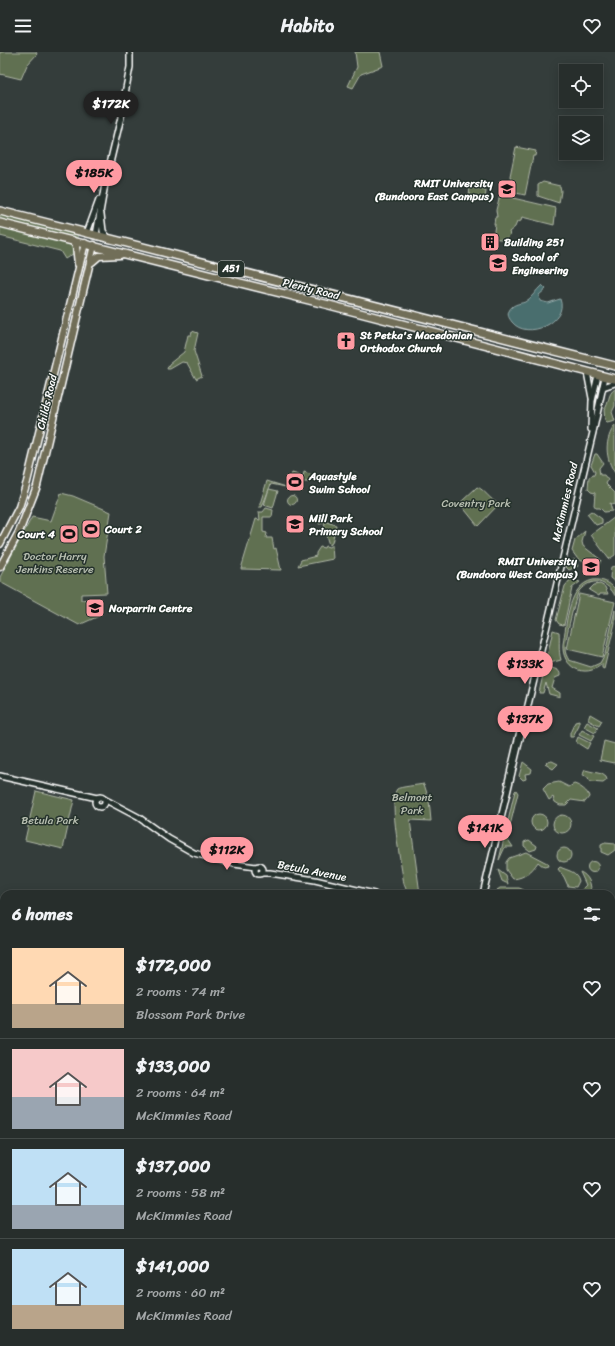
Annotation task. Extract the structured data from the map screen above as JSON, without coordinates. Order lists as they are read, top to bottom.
{
  "streets": {
    "highway": [
      "A51",
      "Plenty Road",
      "Childs Road",
      "McKimmies Road"
    ],
    "street": ["Betula Avenue"]
  },
  "crossings": [
    ["Plenty Road", "Childs Road"],
    ["Plenty Road", "McKimmies Road"]
  ],
  "parks": [
    "Coventry Park",
    "Doctor Harry Jenkins Reserve",
    "Belmont Park",
    "Betula Park"
  ],
  "places": {
    "school or university": [
      "RMIT University (Bundoora East Campus)",
      "School of Engineering",
      "Mill Park Primary School",
      "RMIT University (Bundoora West Campus)",
      "Norparrin Centre"
    ],
    "building": ["Building 251"],
    "church": ["St Petka's Macedonian Orthodox Church"],
    "sports": ["Aquastyle Swim School", "Court 2", "Court 4"]
  },
  "page": {
    "header": "Habito",
    "price": [
      "$172K",
      "$185K",
      "$133K",
      "$137K",
      "$141K",
      "$112K"
    ],
    "heading": "6 homes",
    "list": [
      {
        "name": "$172,000",
        "note": "2 rooms · 74 m² · Blossom Park Drive"
      },
      {
        "name": "$133,000",
        "note": "2 rooms · 64 m² · McKimmies Road"
      },
      {
        "name": "$137,000",
        "note": "2 rooms · 58 m² · McKimmies Road"
      },
      {
        "name": "$141,000",
        "note": "2 rooms · 60 m² · McKimmies Road"
      }
    ]
  }
}
